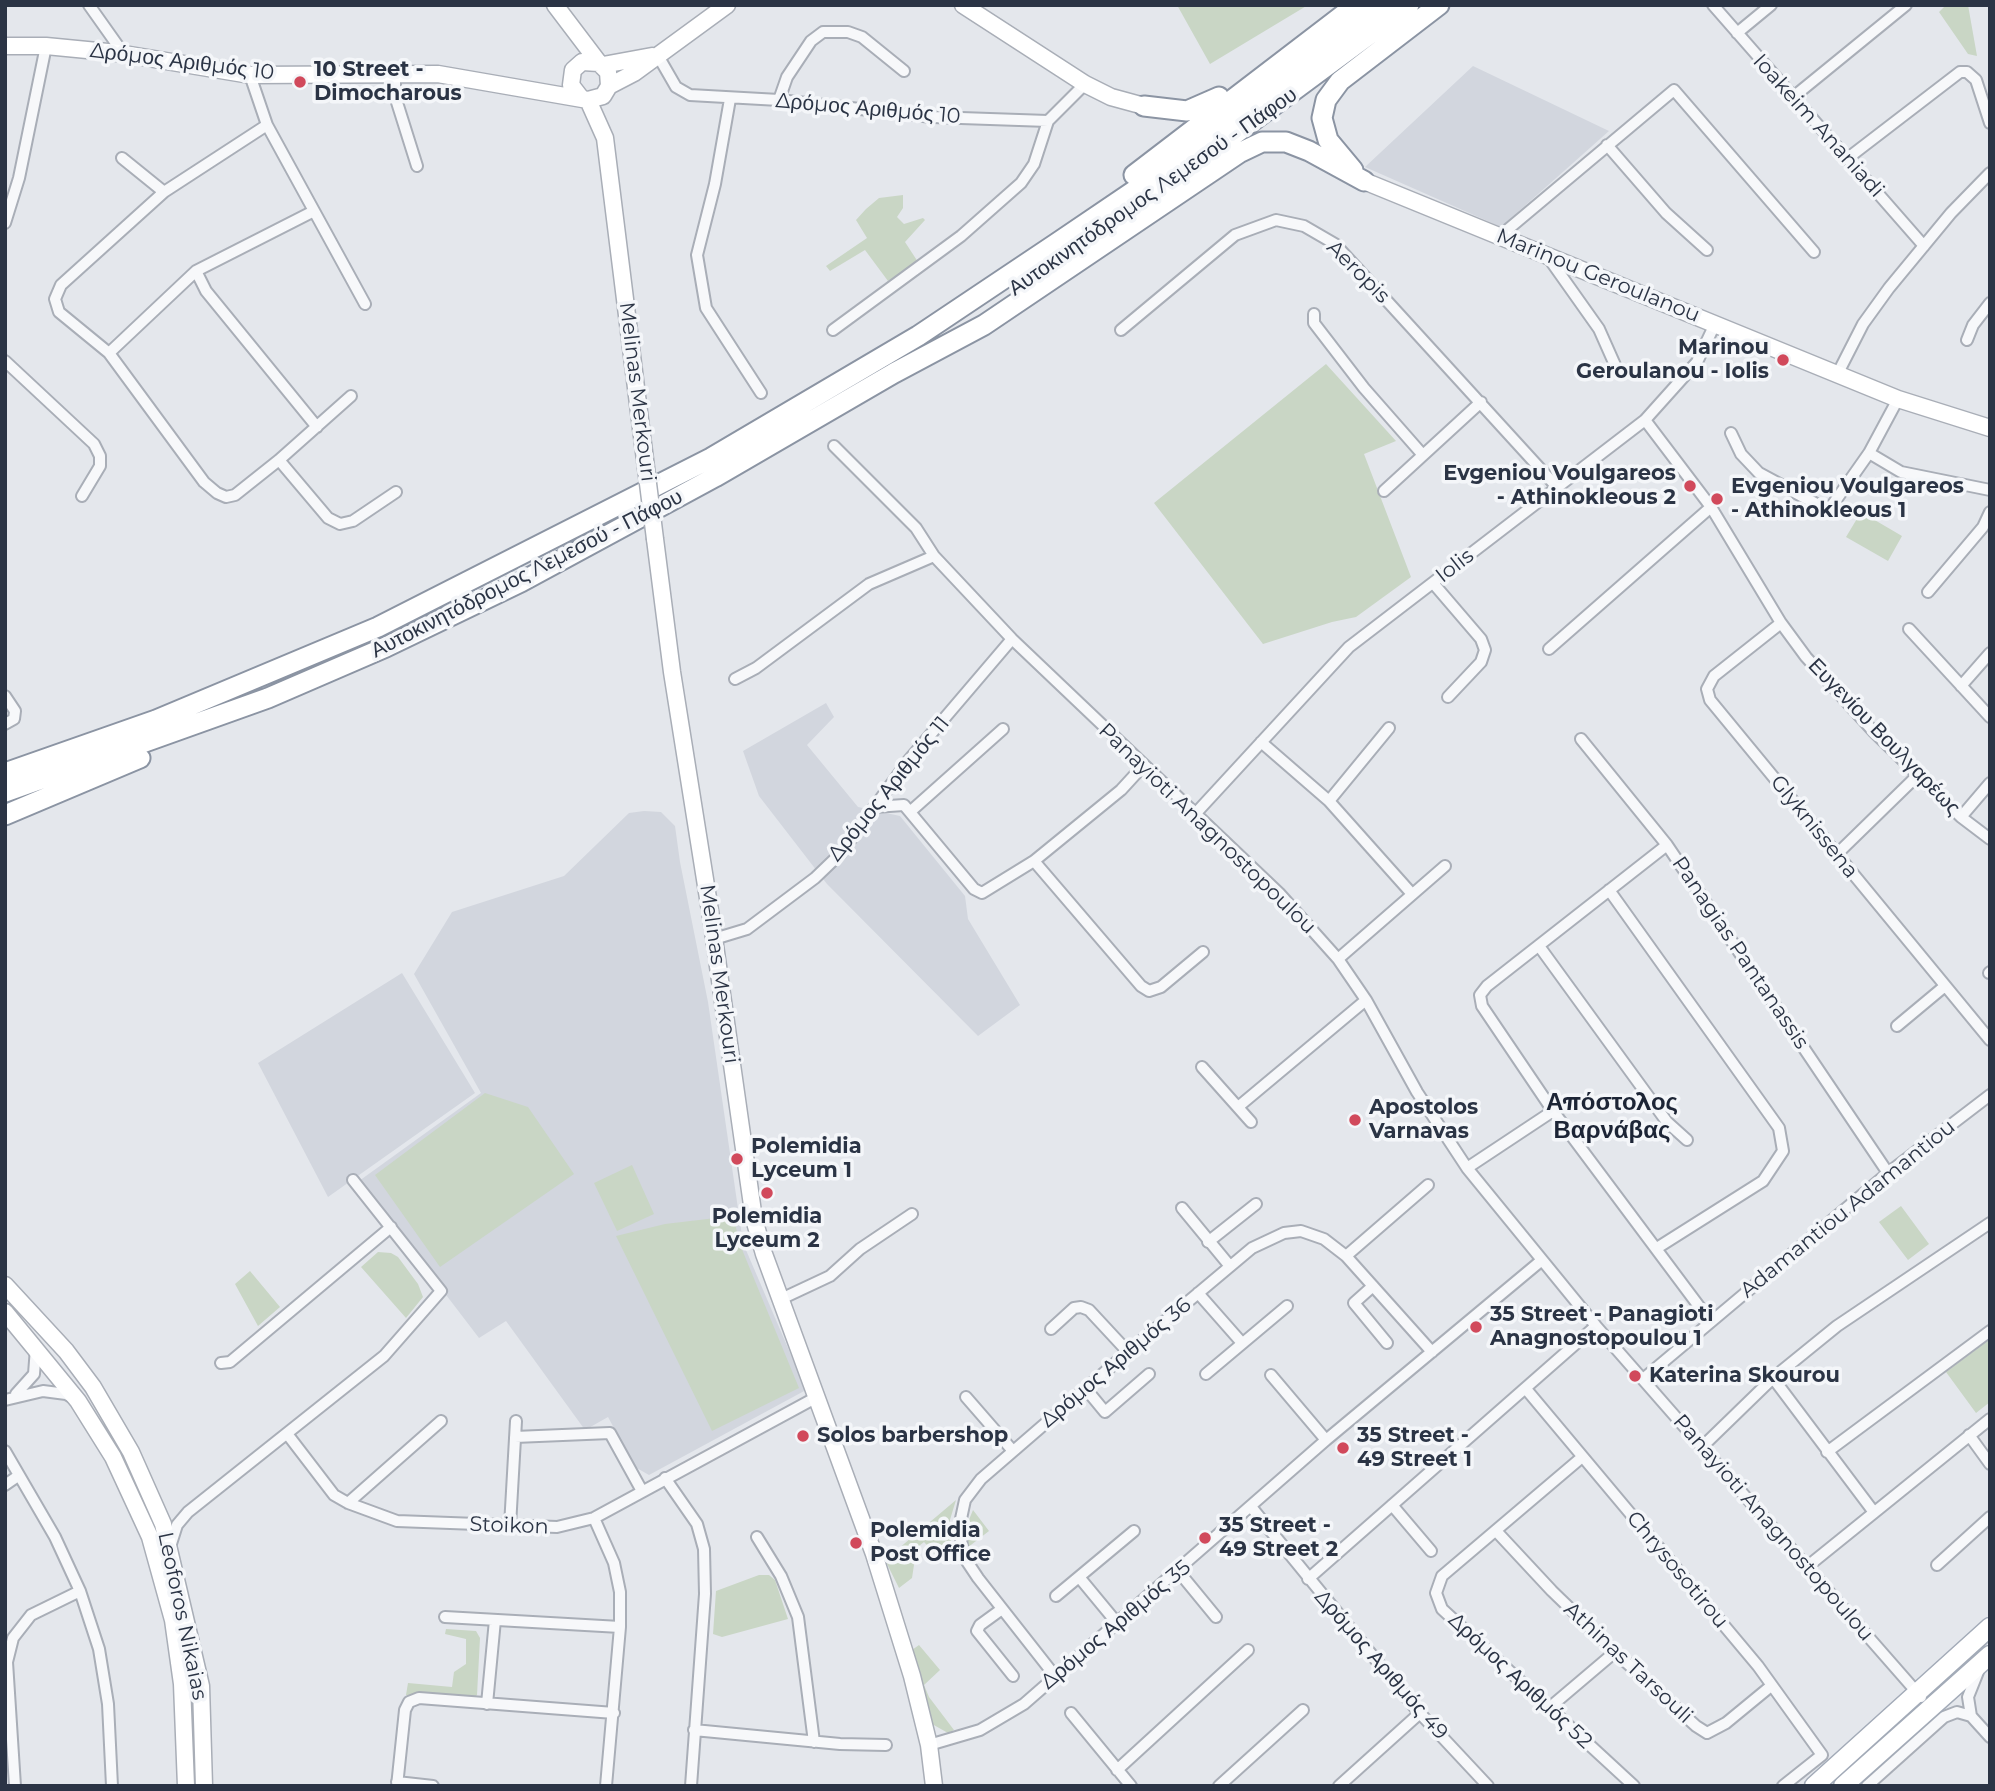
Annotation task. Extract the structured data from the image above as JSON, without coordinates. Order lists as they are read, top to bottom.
{
  "streets": {
    "highway": ["Αυτοκινητόδρομος Λεμεσού - Πάφου"],
    "main road": [
      "Δρόμος Αριθμός 10",
      "Marinou Geroulanou",
      "Melinas Merkouri",
      "Leoforos Nikaias"
    ],
    "street": [
      "Ioakeim Ananiadi",
      "Aeropis",
      "Iolis",
      "Ευγενίου Βουλγαρέως",
      "Δρόμος Αριθμός 11",
      "Glyknissena",
      "Panayioti Anagnostopoulou",
      "Panagias Pantanassis",
      "Adamantiou Adamantiou",
      "Δρόμος Αριθμός 36",
      "Stoikon",
      "Chrysosotirou",
      "Δρόμος Αριθμός 35",
      "Athinas Tarsouli",
      "Δρόμος Αριθμός 49",
      "Δρόμος Αριθμός 52"
    ]
  },
  "crossings": [
    ["Δρόμος Αριθμός 10", "Melinas Merkouri"],
    ["Aeropis", "Iolis"],
    ["Marinou Geroulanou", "Iolis"],
    ["Melinas Merkouri", "Δρόμος Αριθμός 11"],
    ["Melinas Merkouri", "Stoikon"],
    ["Melinas Merkouri", "Δρόμος Αριθμός 35"],
    ["Iolis", "Ευγενίου Βουλγαρέως"],
    ["Iolis", "Panayioti Anagnostopoulou"],
    ["Ευγενίου Βουλγαρέως", "Glyknissena"],
    ["Δρόμος Αριθμός 11", "Panayioti Anagnostopoulou"],
    ["Panayioti Anagnostopoulou", "Adamantiou Adamantiou"],
    ["Panayioti Anagnostopoulou", "Δρόμος Αριθμός 35"],
    ["Panagias Pantanassis", "Adamantiou Adamantiou"],
    ["Δρόμος Αριθμός 36", "Δρόμος Αριθμός 35"],
    ["Chrysosotirou", "Athinas Tarsouli"],
    ["Chrysosotirou", "Δρόμος Αριθμός 52"],
    ["Δρόμος Αριθμός 35", "Δρόμος Αριθμός 49"],
    ["Athinas Tarsouli", "Δρόμος Αριθμός 52"]
  ],
  "districts": ["Απόστολος Βαρνάβας"],
  "places": [
    "10 Street - Dimocharous",
    "Marinou Geroulanou - Iolis",
    "Evgeniou Voulgareos - Athinokleous 2",
    "Evgeniou Voulgareos - Athinokleous 1",
    "Apostolos Varnavas",
    "Polemidia Lyceum 1",
    "Polemidia Lyceum 2",
    "35 Street - Panagioti Anagnostopoulou 1",
    "Katerina Skourou",
    "Solos barbershop",
    "35 Street - 49 Street 1",
    "35 Street - 49 Street 2",
    "Polemidia Post Office"
  ]
}
